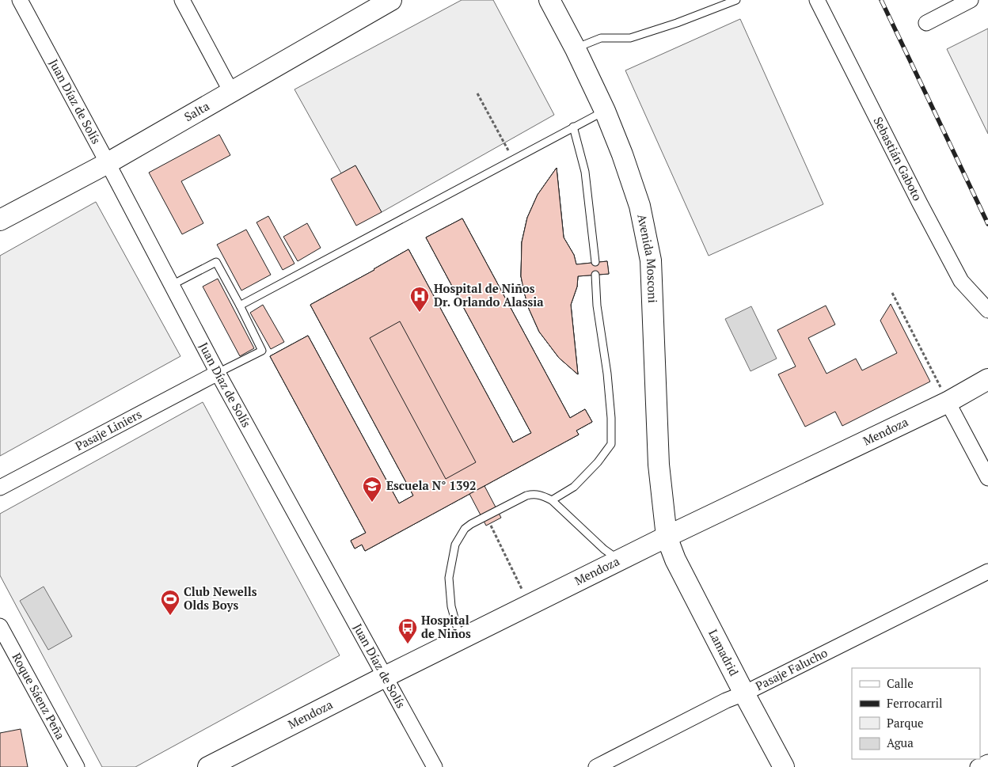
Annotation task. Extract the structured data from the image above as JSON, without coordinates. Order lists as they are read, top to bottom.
{
  "streets": {
    "street": [
      "Juan Díaz de Solís",
      "Salta",
      "Sebastián Gaboto",
      "Avenida Mosconi",
      "Pasaje Liniers",
      "Mendoza",
      "Lamadrid",
      "Pasaje Falucho",
      "Roque Sáenz Peña"
    ]
  },
  "crossings": [
    ["Juan Díaz de Solís", "Salta"],
    ["Juan Díaz de Solís", "Pasaje Liniers"],
    ["Juan Díaz de Solís", "Mendoza"],
    ["Avenida Mosconi", "Mendoza"],
    ["Avenida Mosconi", "Lamadrid"],
    ["Mendoza", "Lamadrid"],
    ["Lamadrid", "Pasaje Falucho"]
  ],
  "places": {
    "hospital": ["Hospital de Niños Dr. Orlando Alassia"],
    "school or university": ["Escuela N° 1392"],
    "sports": ["Club Newells Olds Boys"],
    "bus stop": ["Hospital de Niños"]
  },
  "legend": [
    "Calle",
    "Ferrocarril",
    "Parque",
    "Agua"
  ]
}
